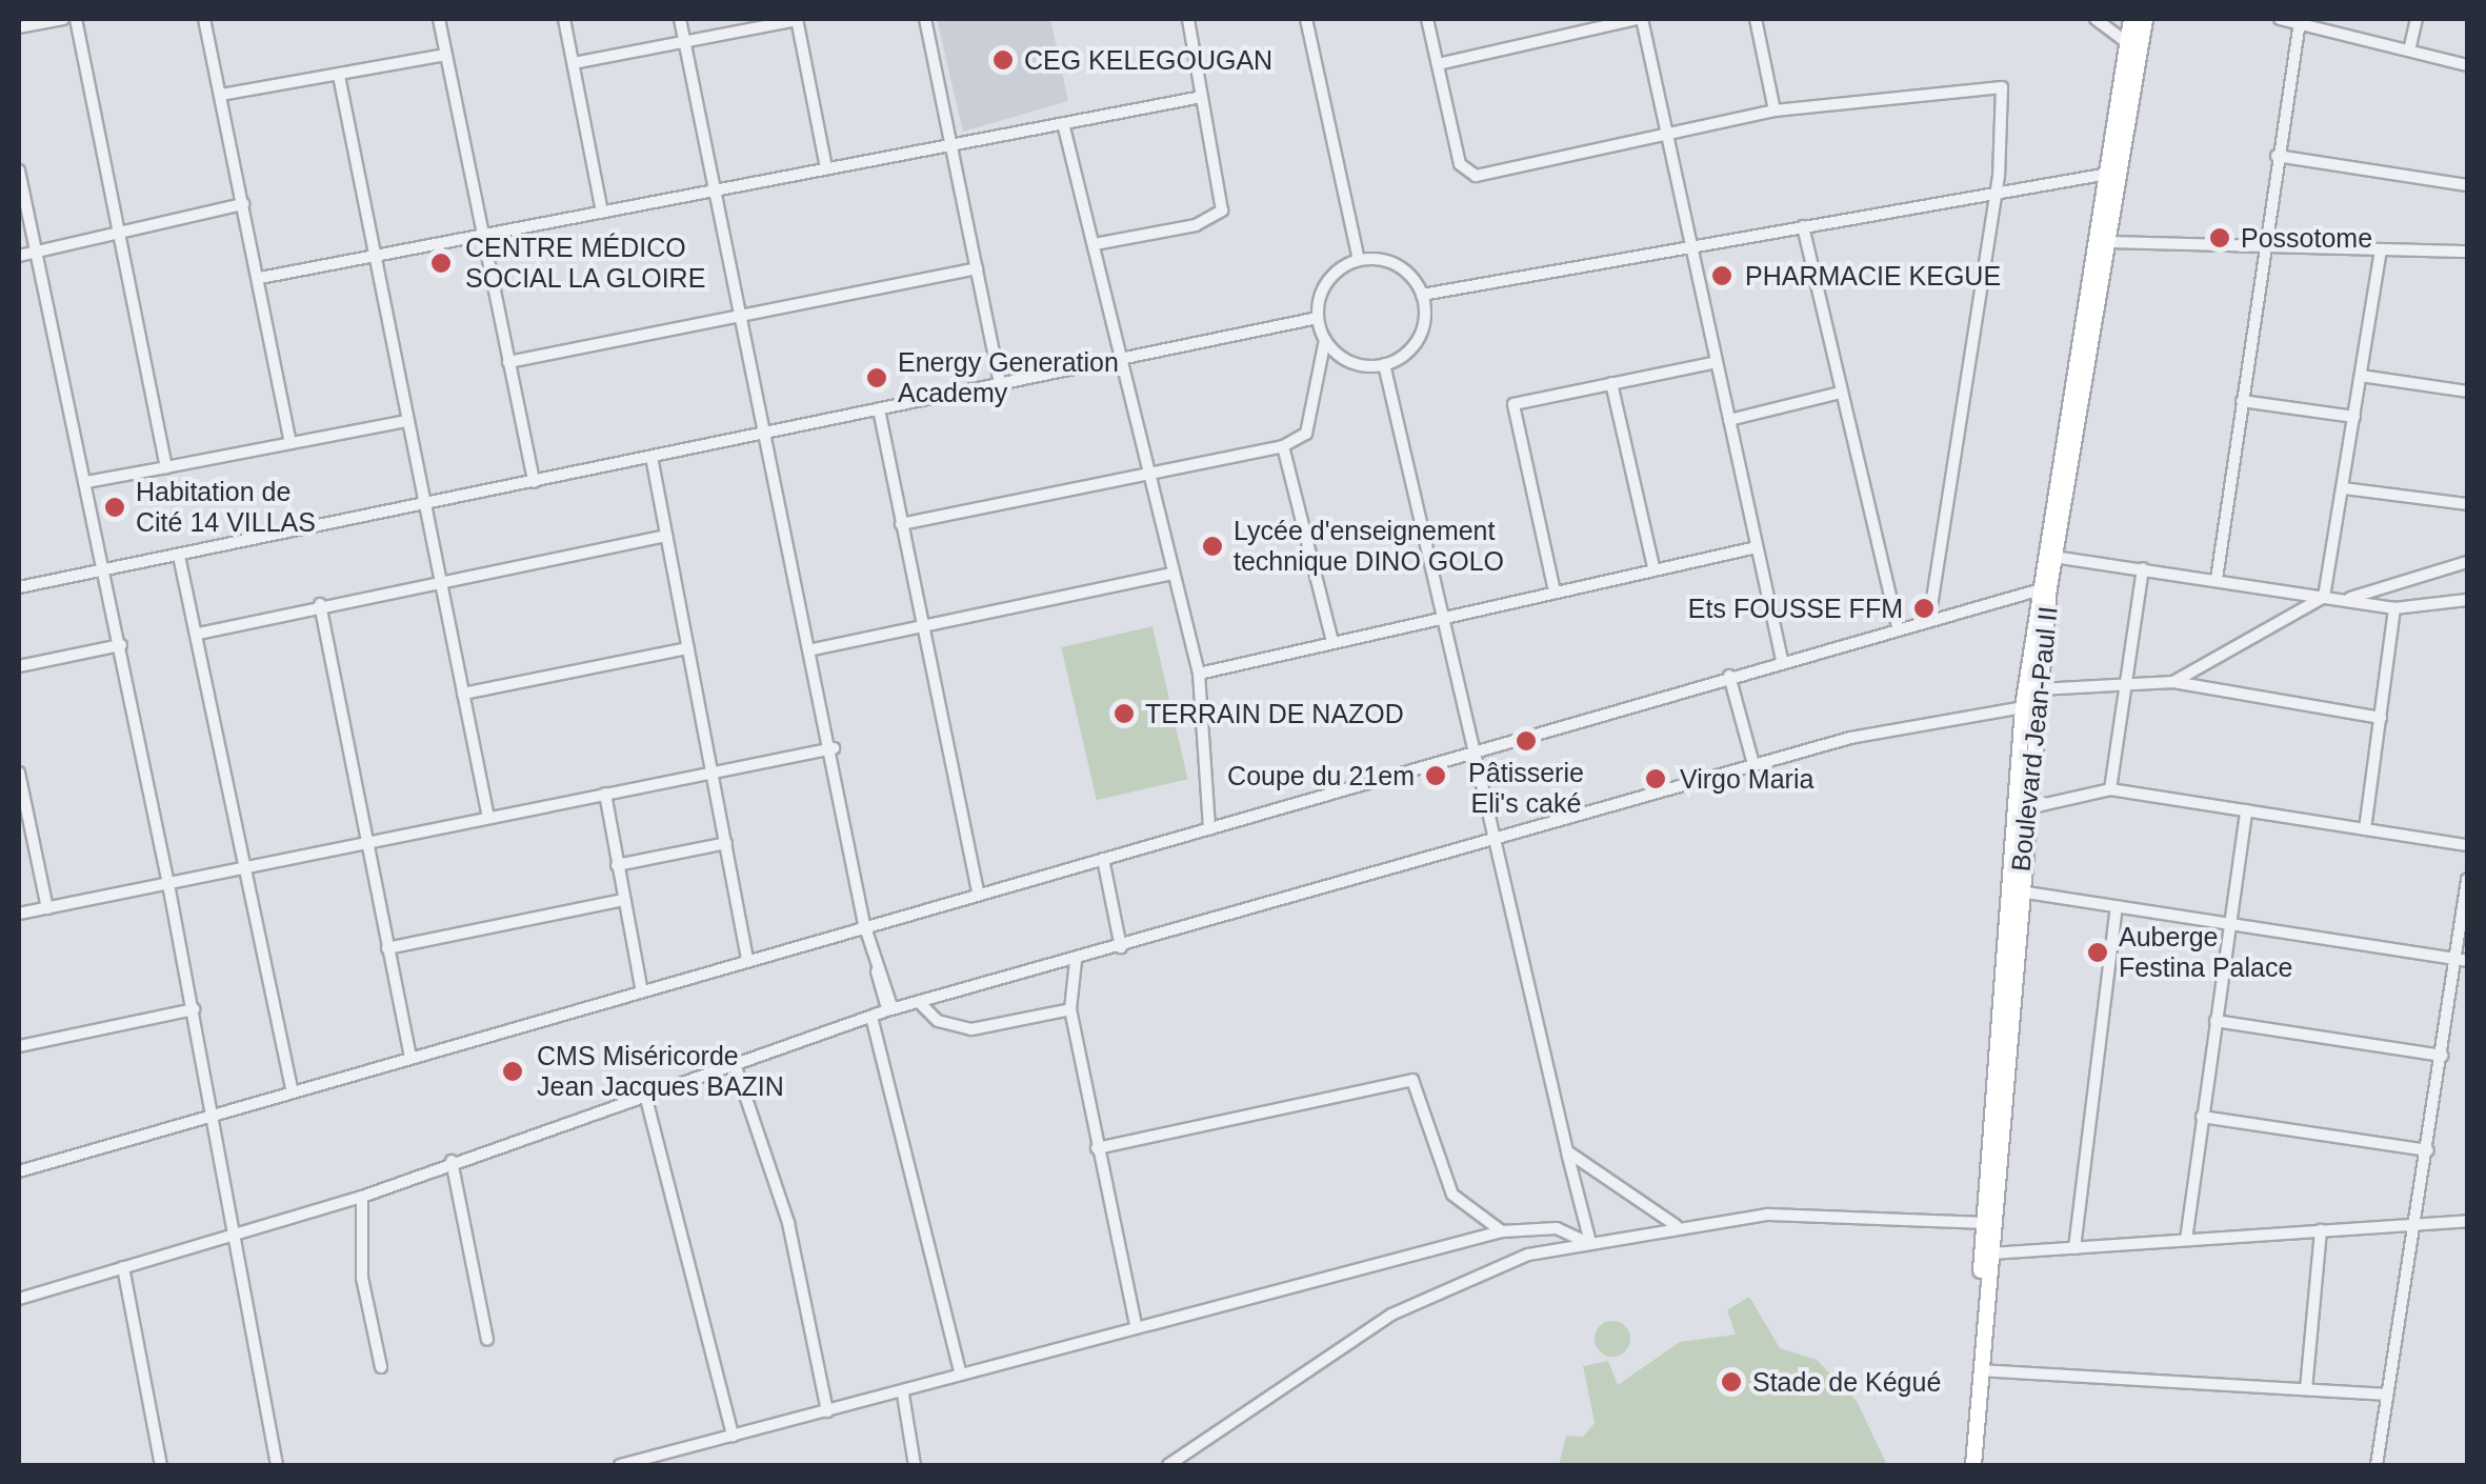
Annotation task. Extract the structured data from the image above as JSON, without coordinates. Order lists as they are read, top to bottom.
{
  "streets": {
    "main road": ["Boulevard Jean-Paul II"]
  },
  "places": [
    "CEG KELEGOUGAN",
    "Possotome",
    "CENTRE MÉDICO SOCIAL LA GLOIRE",
    "PHARMACIE KEGUE",
    "Energy Generation Academy",
    "Habitation de Cité 14 VILLAS",
    "Lycée d'enseignement technique DINO GOLO",
    "Ets FOUSSE FFM",
    "TERRAIN DE NAZOD",
    "Pâtisserie Eli's caké",
    "Coupe du 21em",
    "Virgo Maria",
    "Auberge Festina Palace",
    "CMS Miséricorde Jean Jacques BAZIN",
    "Stade de Kégué"
  ]
}
